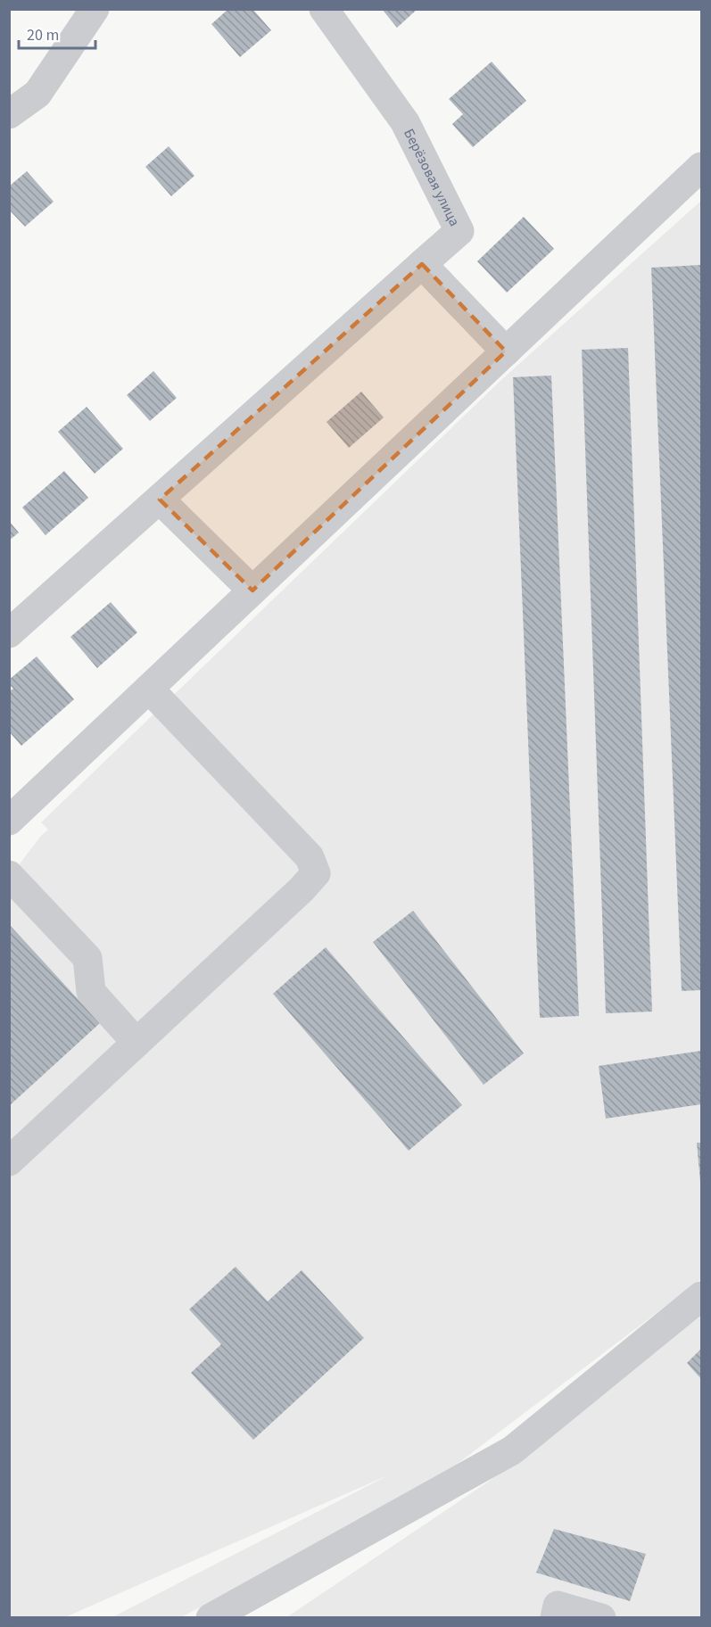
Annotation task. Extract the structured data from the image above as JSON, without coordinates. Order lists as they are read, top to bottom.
{
  "streets": {
    "street": ["Берёзовая улица"]
  },
  "scale_bar": "20 m"
}
